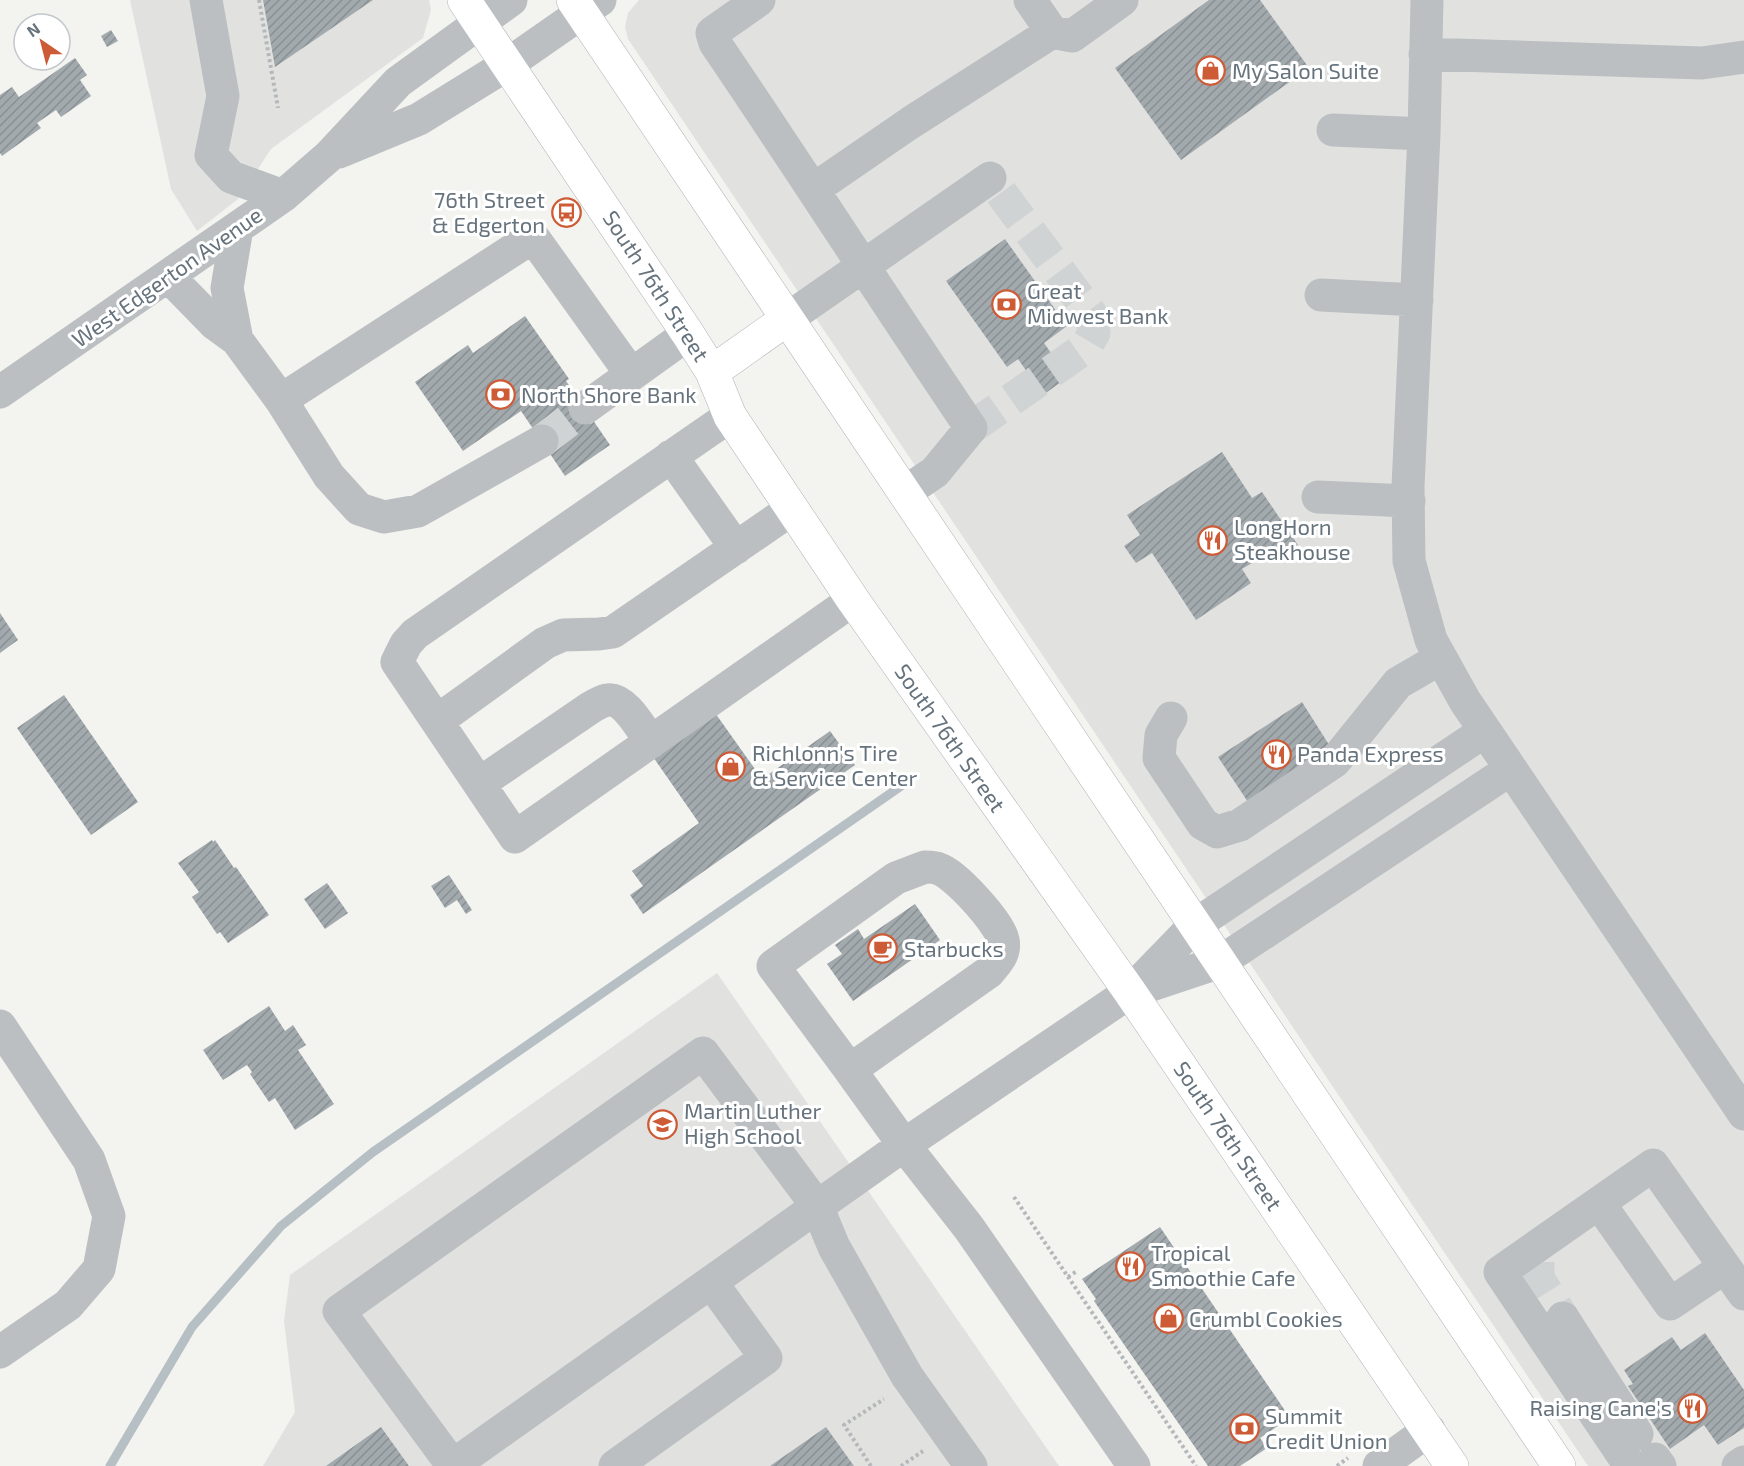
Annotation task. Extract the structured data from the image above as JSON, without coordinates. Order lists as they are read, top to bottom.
{
  "streets": {
    "main road": ["South 76th Street"],
    "street": ["West Edgerton Avenue"]
  },
  "crossings": [
    ["West Edgerton Avenue", "South 76th Street"]
  ],
  "places": {
    "shop": ["My Salon Suite", "Richlonn's Tire & Service Center", "Crumbl Cookies"],
    "bus stop": ["76th Street & Edgerton"],
    "bank": ["Great Midwest Bank", "North Shore Bank", "Summit Credit Union"],
    "restaurant": [
      "LongHorn Steakhouse",
      "Panda Express",
      "Tropical Smoothie Cafe",
      "Raising Cane's"
    ],
    "cafe": ["Starbucks"],
    "school or university": ["Martin Luther High School"]
  },
  "north": "top left"
}
